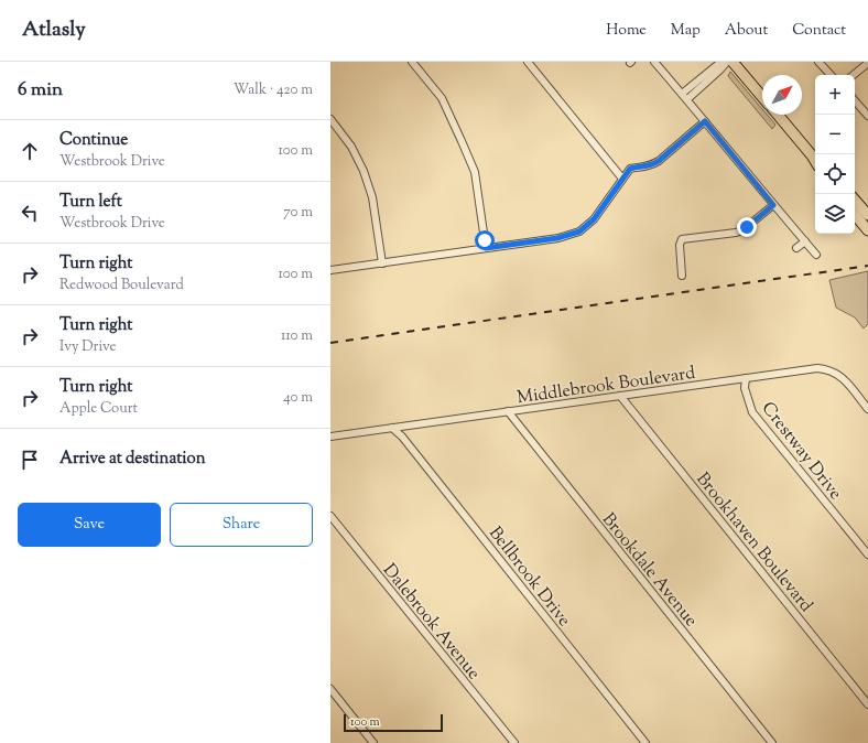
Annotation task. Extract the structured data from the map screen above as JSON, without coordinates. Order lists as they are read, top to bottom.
{
  "streets": {
    "street": [
      "Middlebrook Boulevard",
      "Crestway Drive",
      "Brookhaven Boulevard",
      "Brookdale Avenue",
      "Bellbrook Drive",
      "Dalebrook Avenue"
    ]
  },
  "crossings": [
    ["Middlebrook Boulevard", "Crestway Drive"],
    ["Middlebrook Boulevard", "Brookhaven Boulevard"],
    ["Middlebrook Boulevard", "Brookdale Avenue"],
    ["Middlebrook Boulevard", "Bellbrook Drive"]
  ],
  "scale_bar": "100 m",
  "north": "top right",
  "page": {
    "header": "Atlasly",
    "nav": [
      "Home",
      "Map",
      "About",
      "Contact"
    ],
    "heading": ["6 min", "Walk · 420 m"],
    "map_buttons": ["+", "−"],
    "list": [
      ["Continue", "Westbrook Drive", "100 m"],
      ["Turn left", "Westbrook Drive", "70 m"],
      ["Turn right", "Redwood Boulevard", "100 m"],
      ["Turn right", "Ivy Drive", "110 m"],
      ["Turn right", "Apple Court", "40 m"],
      "Arrive at destination"
    ],
    "buttons": ["Save", "Share"],
    "scale": "100 m"
  }
}
